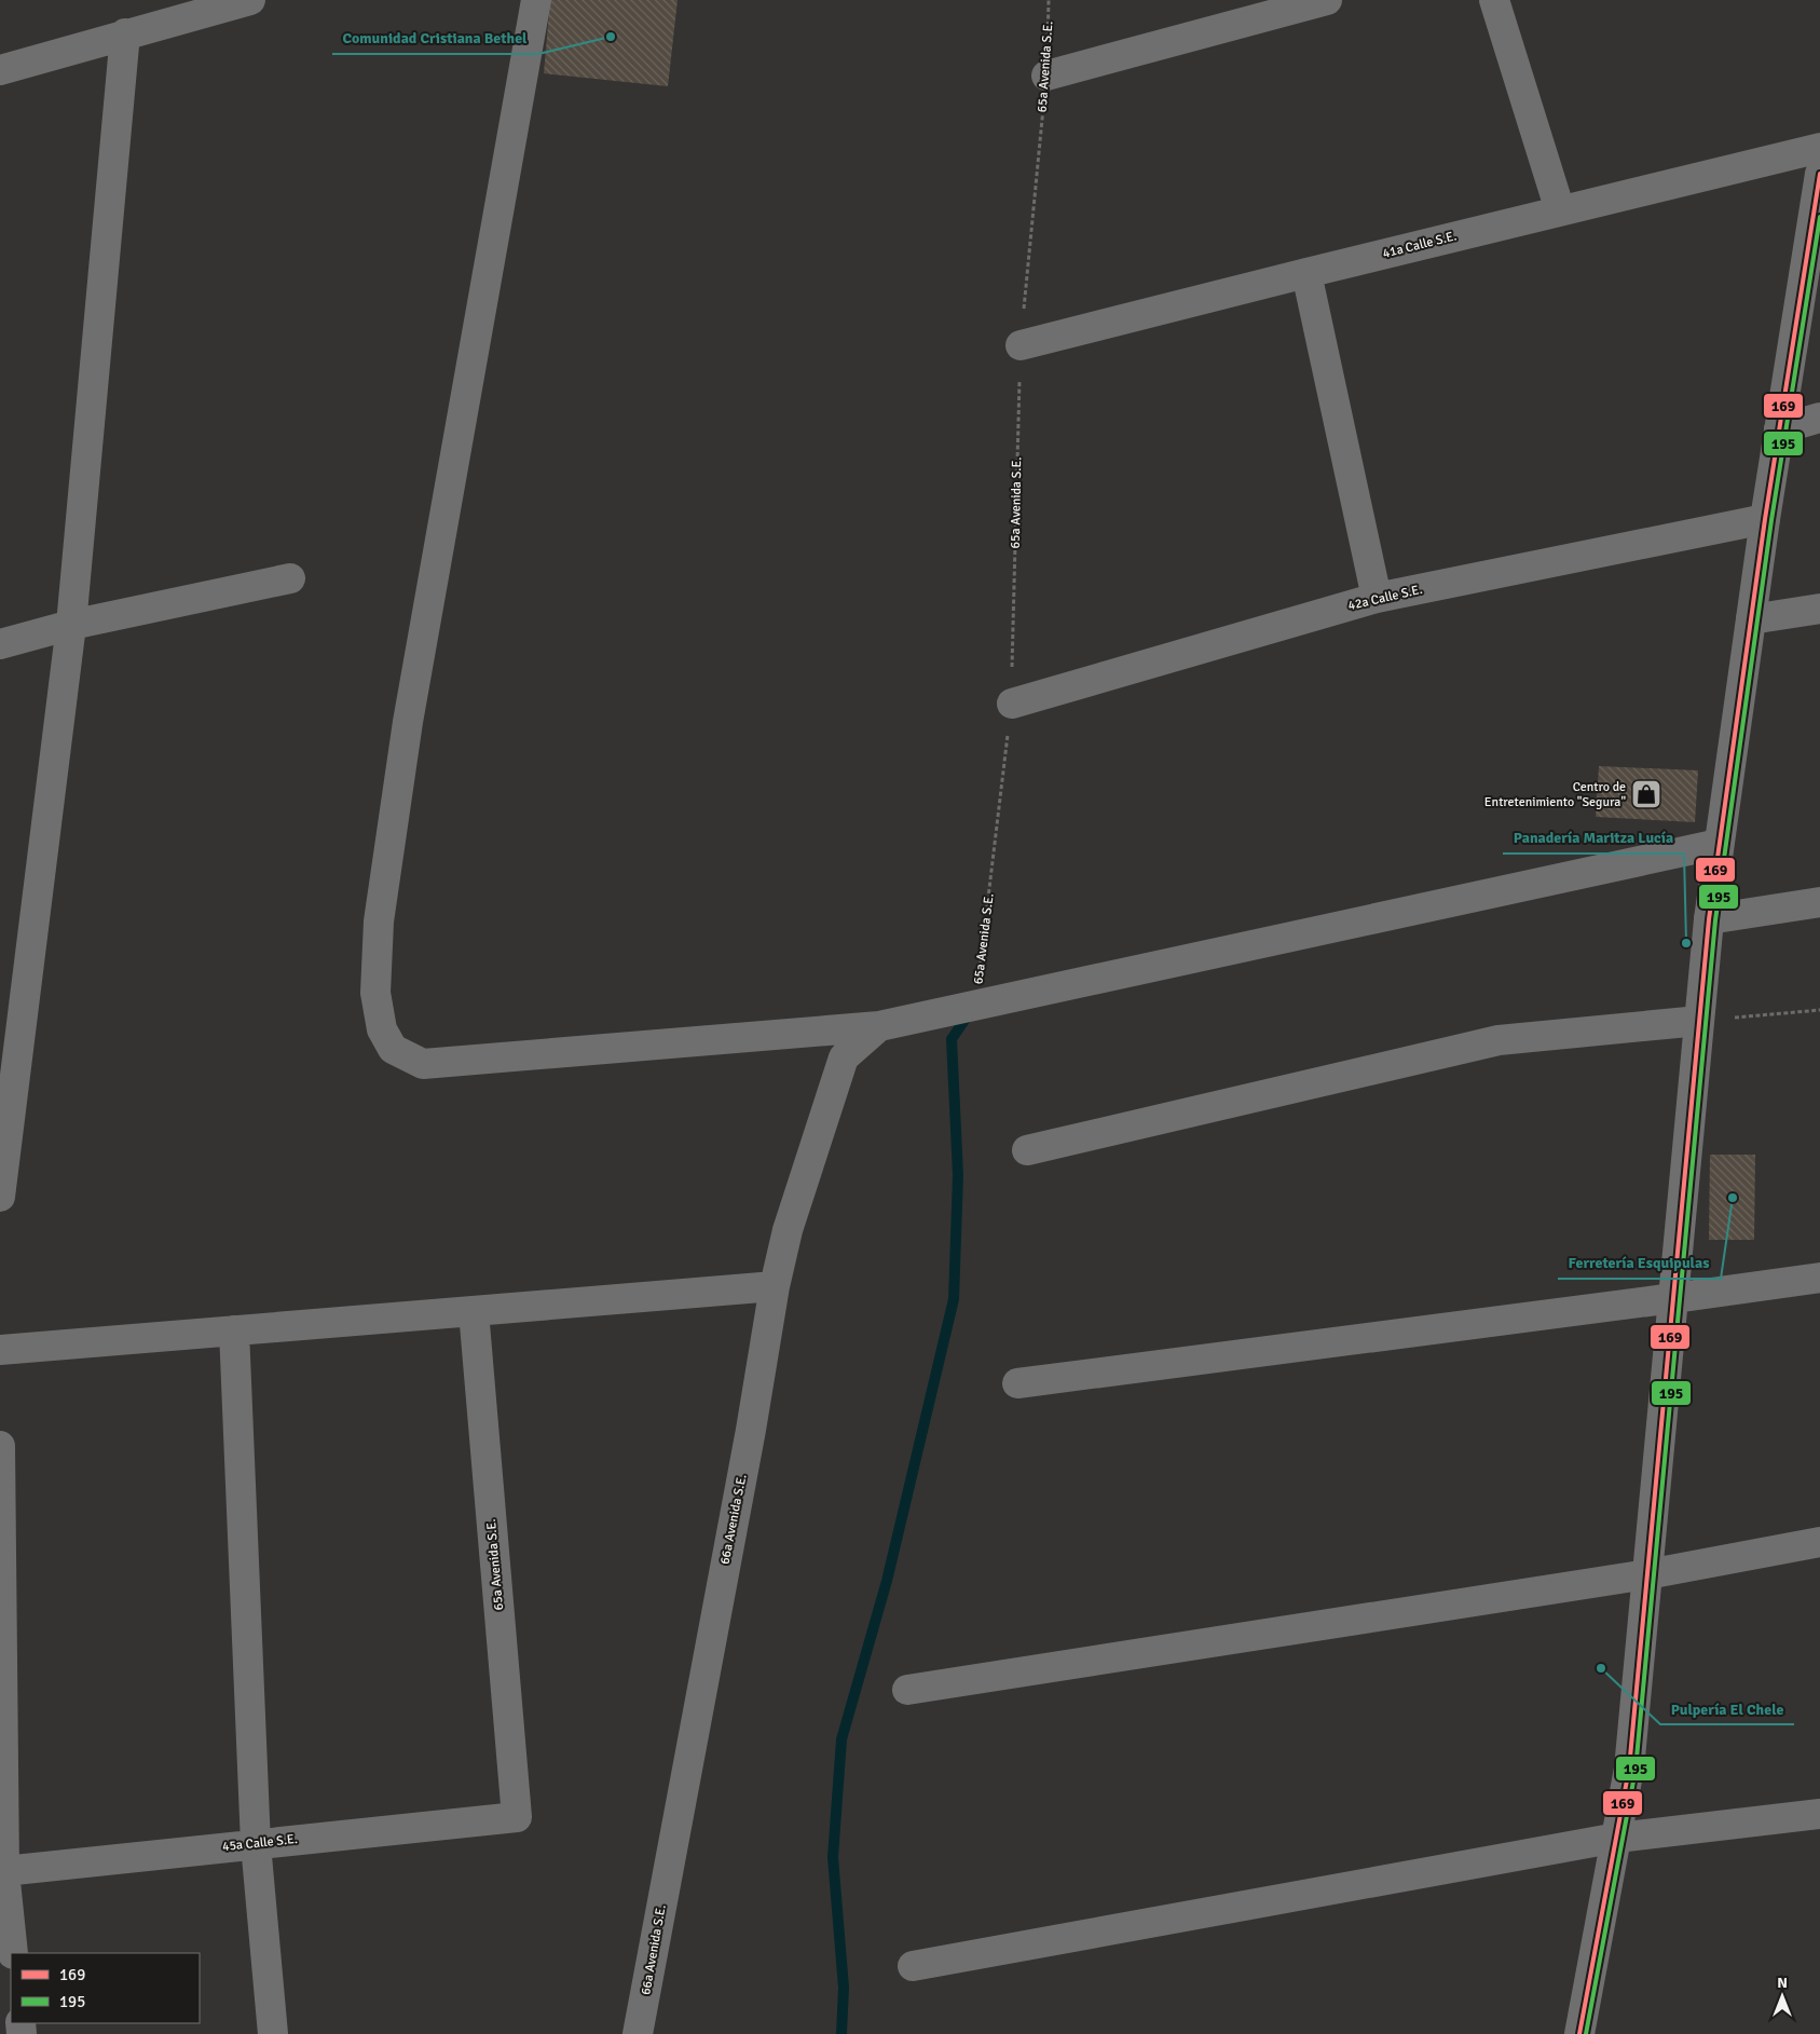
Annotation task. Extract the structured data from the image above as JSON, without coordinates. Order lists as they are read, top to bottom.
{
  "streets": {
    "street": [
      "65a Avenida S.E.",
      "41a Calle S.E.",
      "42a Calle S.E.",
      "66a Avenida S.E.",
      "45a Calle S.E."
    ]
  },
  "crossings": [
    ["65a Avenida S.E.", "41a Calle S.E."],
    ["65a Avenida S.E.", "42a Calle S.E."],
    ["65a Avenida S.E.", "45a Calle S.E."]
  ],
  "places": {
    "other": [
      "Comunidad Cristiana Bethel",
      "Panadería Maritza Lucía",
      "Ferretería Esquipulas",
      "Pulpería El Chele"
    ],
    "shop": ["Centro de Entretenimiento \"Segura\""]
  },
  "lines": ["transit line 169", "transit line 195"],
  "legend": ["169", "195"],
  "north": "top"
}
